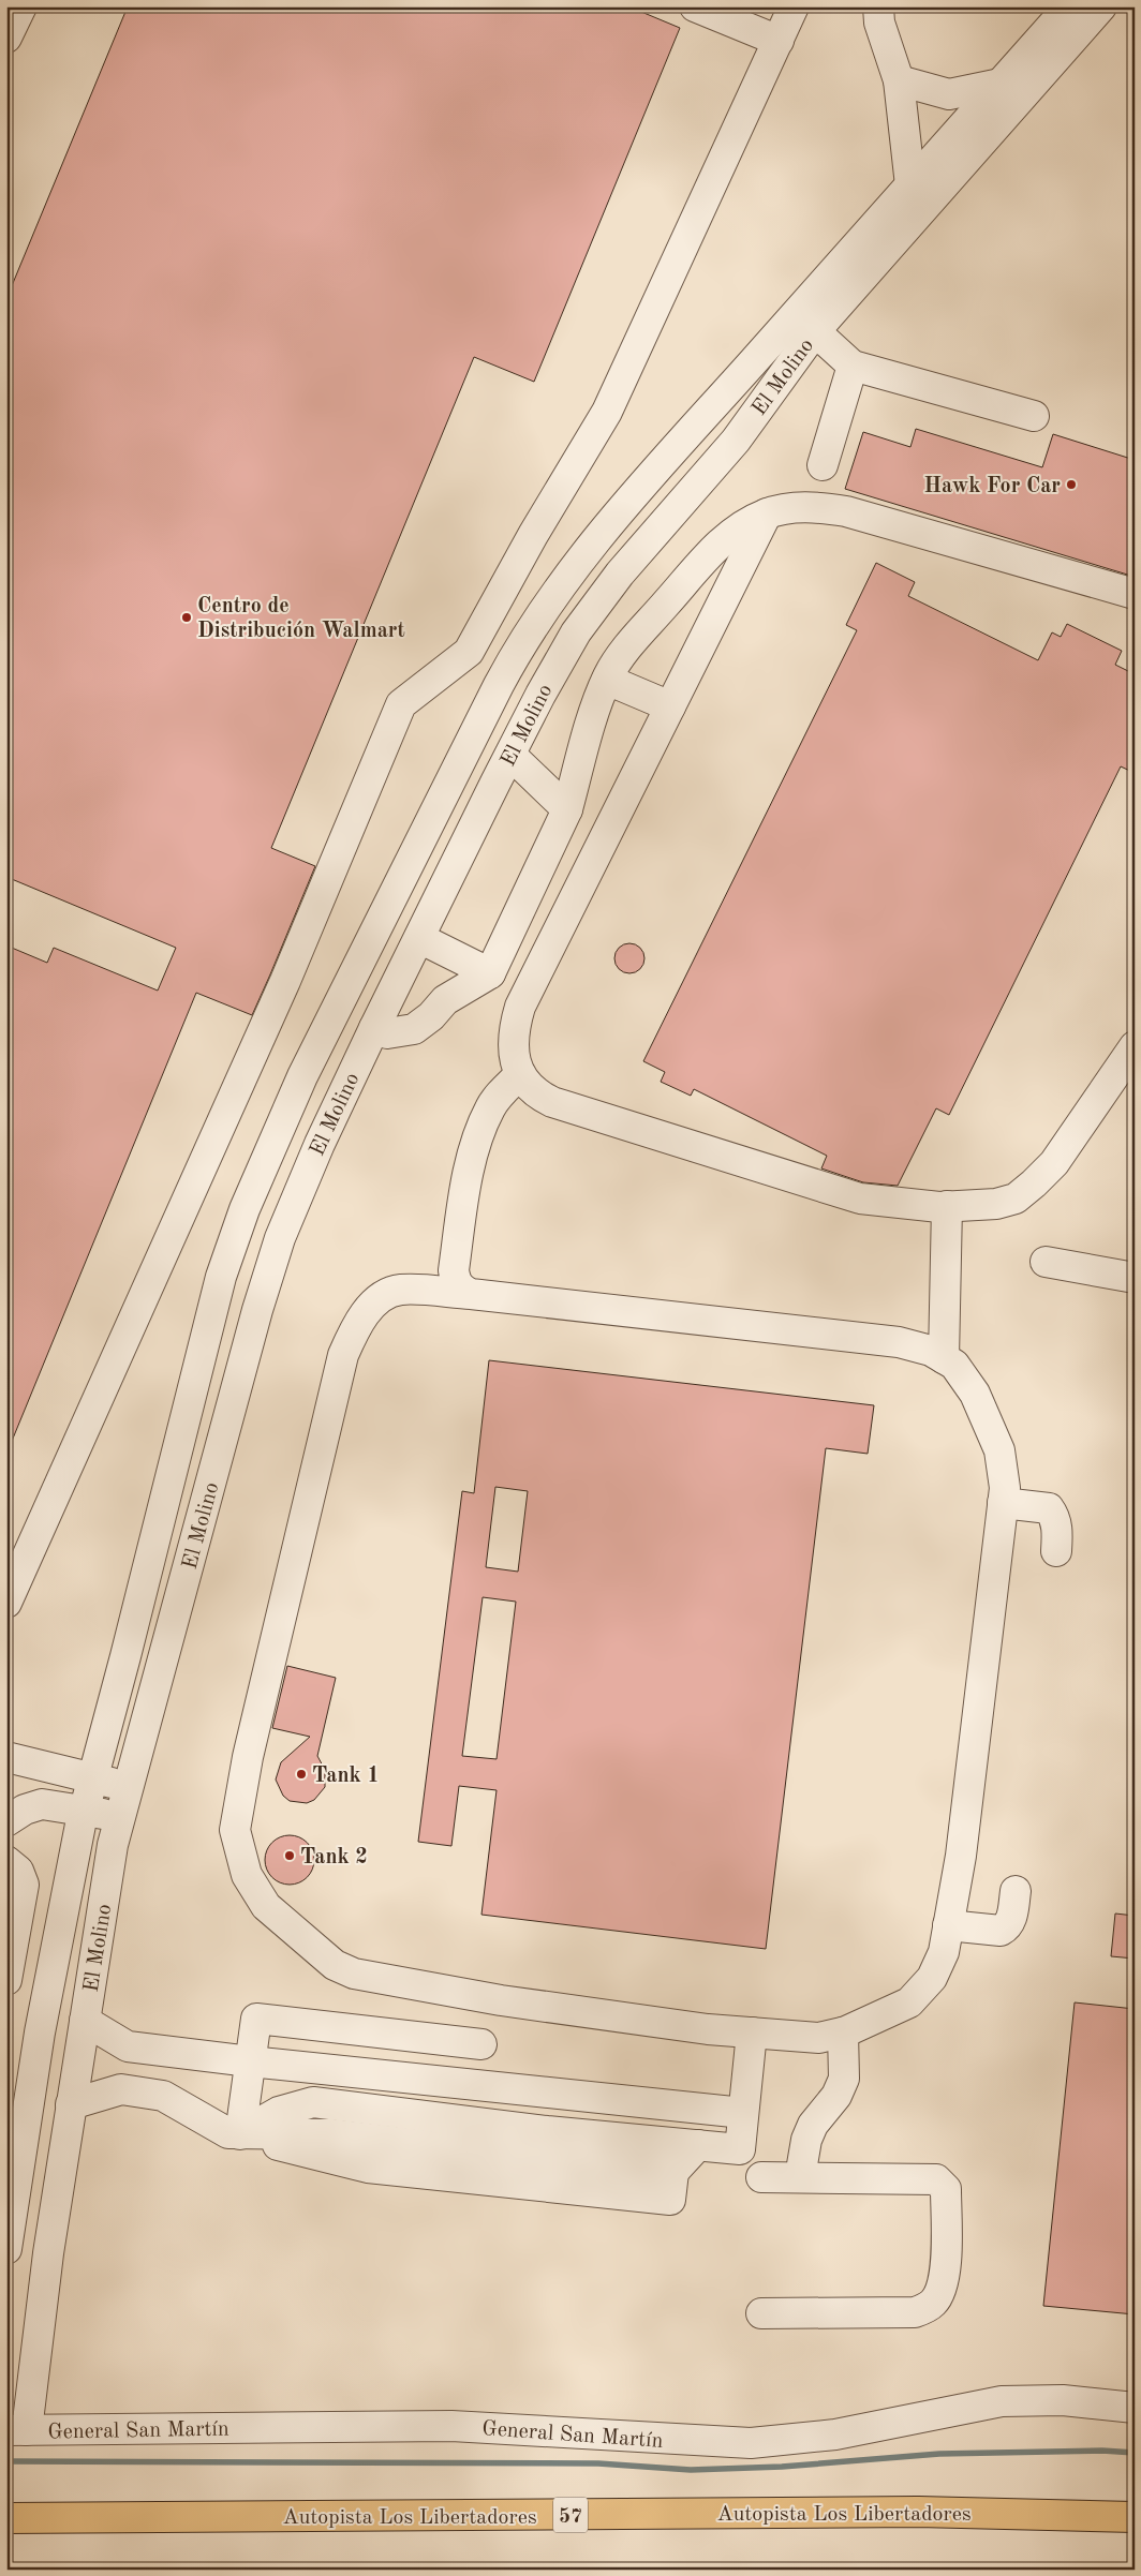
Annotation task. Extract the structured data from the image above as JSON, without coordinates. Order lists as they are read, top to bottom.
{
  "streets": {
    "highway": ["Autopista Los Libertadores", "57"],
    "street": ["El Molino", "General San Martín"]
  },
  "crossings": [
    ["El Molino", "General San Martín"]
  ],
  "places": [
    "Hawk For Car",
    "Centro de Distribución Walmart",
    "Tank 1",
    "Tank 2"
  ]
}
